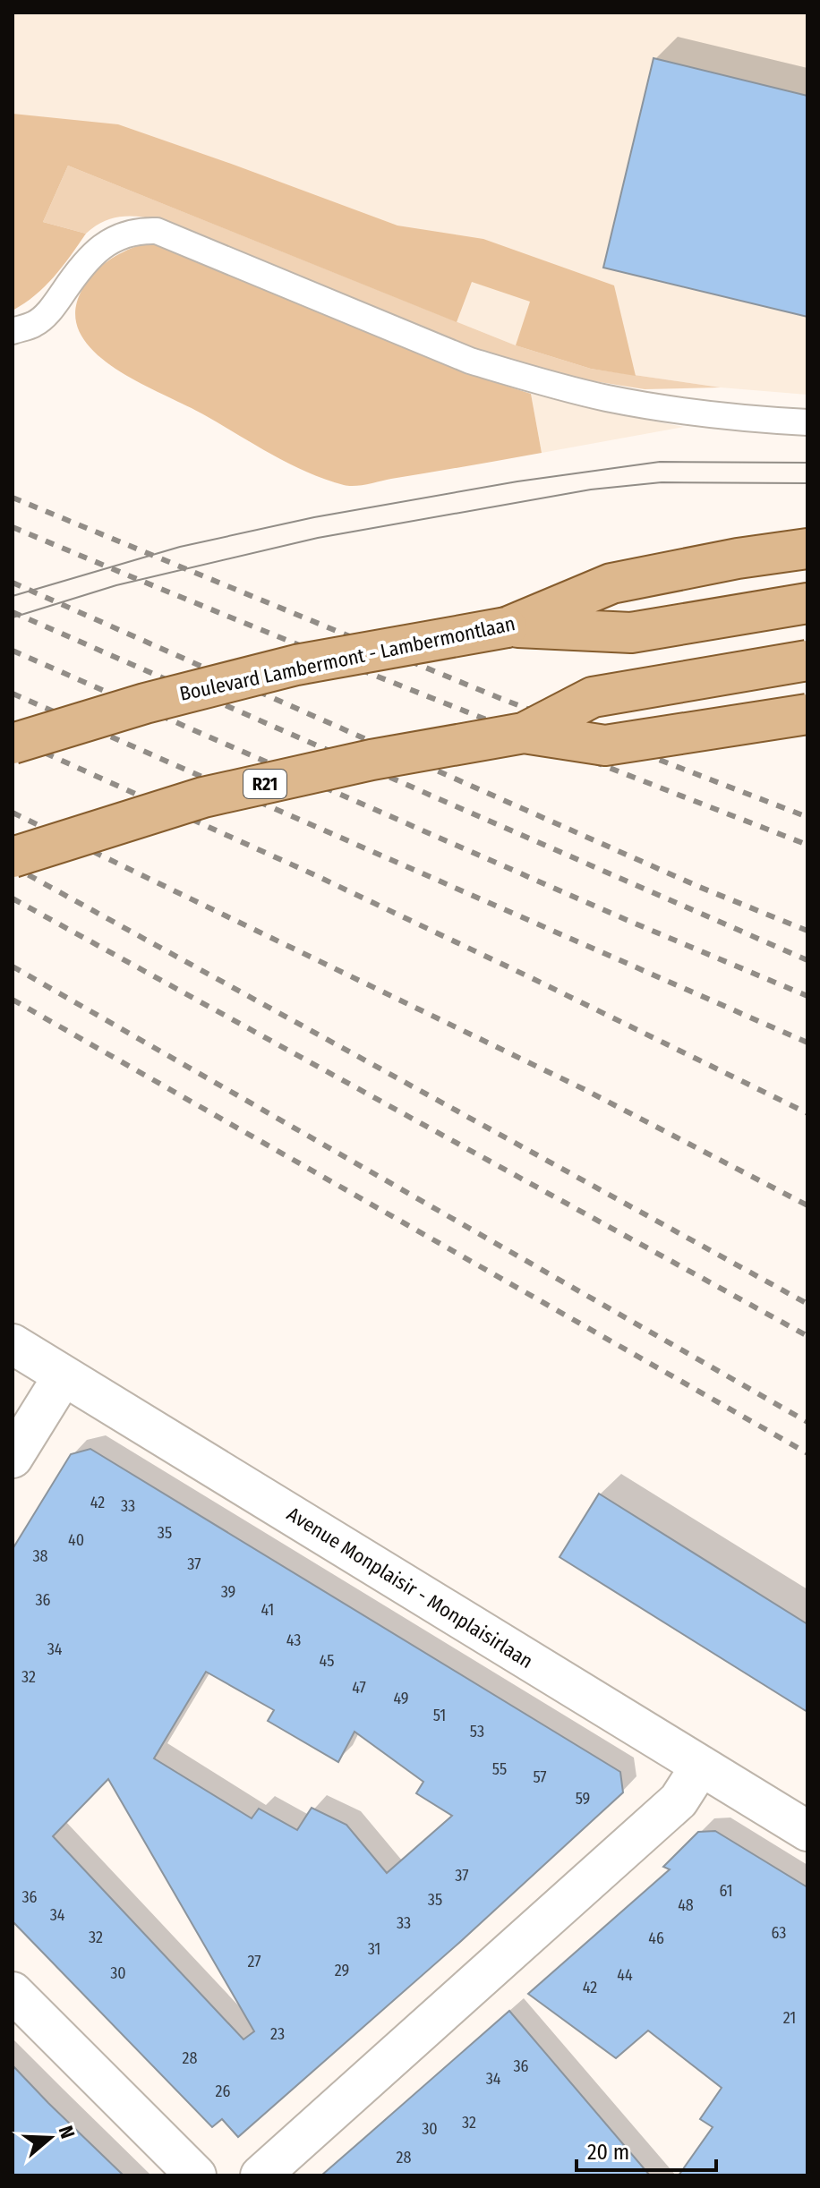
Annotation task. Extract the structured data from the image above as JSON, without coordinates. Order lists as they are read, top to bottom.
{
  "streets": {
    "main road": ["Boulevard Lambermont - Lambermontlaan", "R21"],
    "street": ["Avenue Monplaisir - Monplaisirlaan"]
  },
  "house_numbers": [
    "42",
    "33",
    "35",
    "40",
    "38",
    "37",
    "39",
    "36",
    "41",
    "43",
    "34",
    "45",
    "32",
    "47",
    "49",
    "51",
    "53",
    "55",
    "57",
    "59",
    "37",
    "61",
    "36",
    "35",
    "48",
    "34",
    "33",
    "63",
    "32",
    "46",
    "31",
    "27",
    "29",
    "30",
    "44",
    "42",
    "21",
    "23",
    "28",
    "36",
    "34",
    "26",
    "32",
    "30",
    "28"
  ],
  "scale_bar": "20 m",
  "north": "right"
}
